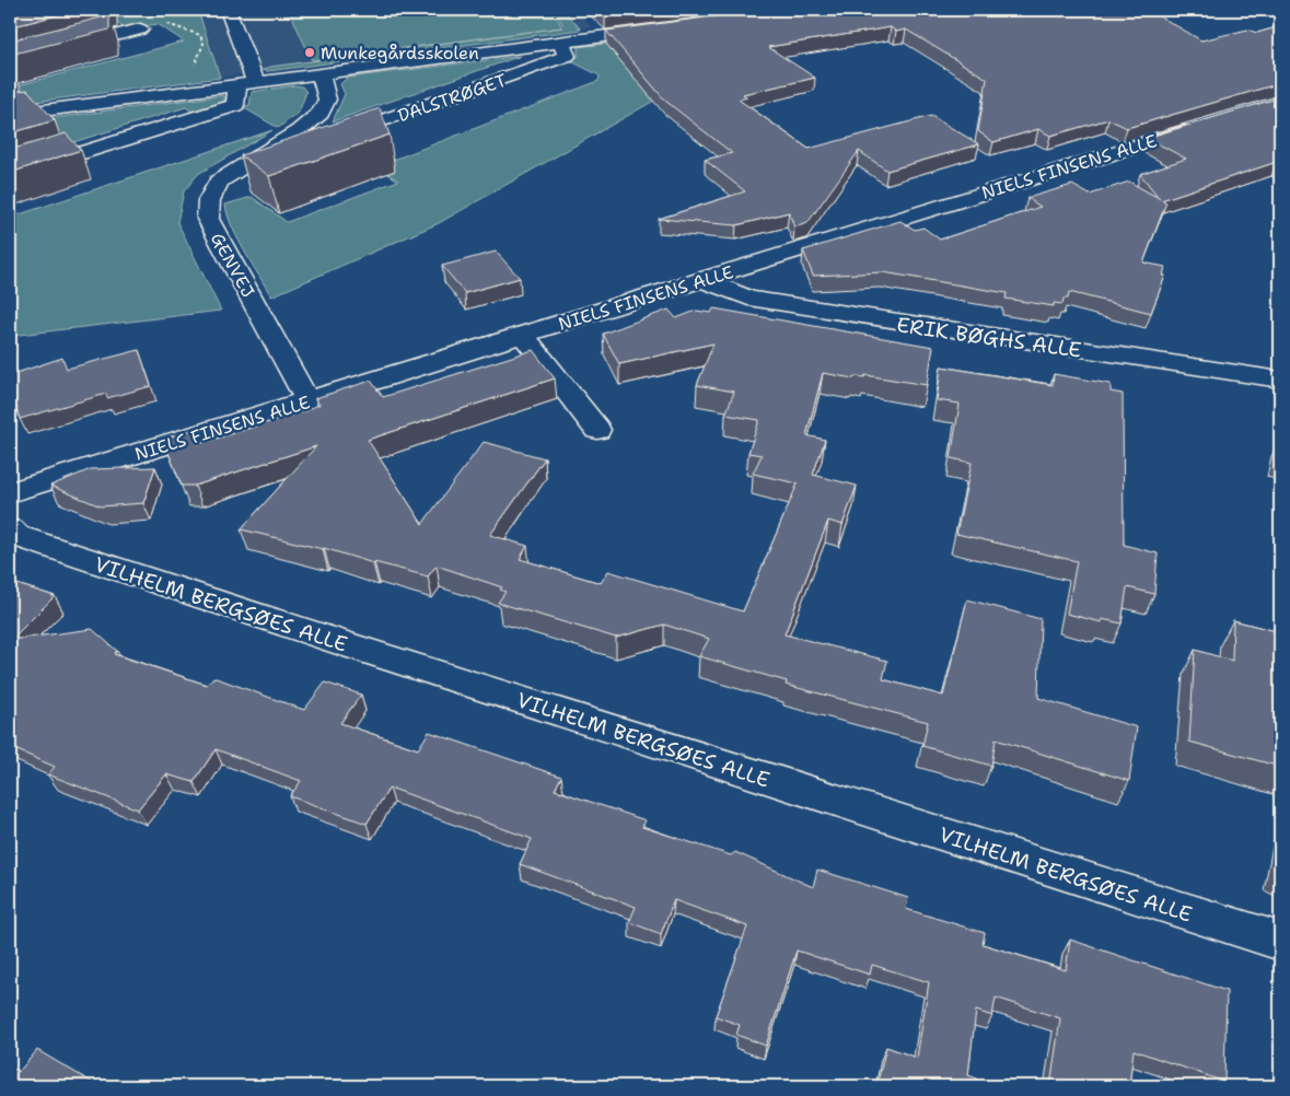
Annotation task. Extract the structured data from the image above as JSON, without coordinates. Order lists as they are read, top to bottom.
{
  "streets": {
    "street": [
      "DALSTRØGET",
      "NIELS FINSENS ALLE",
      "GENVEJ",
      "ERIK BØGHS ALLE",
      "VILHELM BERGSØES ALLE"
    ]
  },
  "crossings": [
    ["DALSTRØGET", "GENVEJ"],
    ["NIELS FINSENS ALLE", "GENVEJ"],
    ["NIELS FINSENS ALLE", "ERIK BØGHS ALLE"]
  ],
  "places": ["Munkegårdsskolen"]
}
